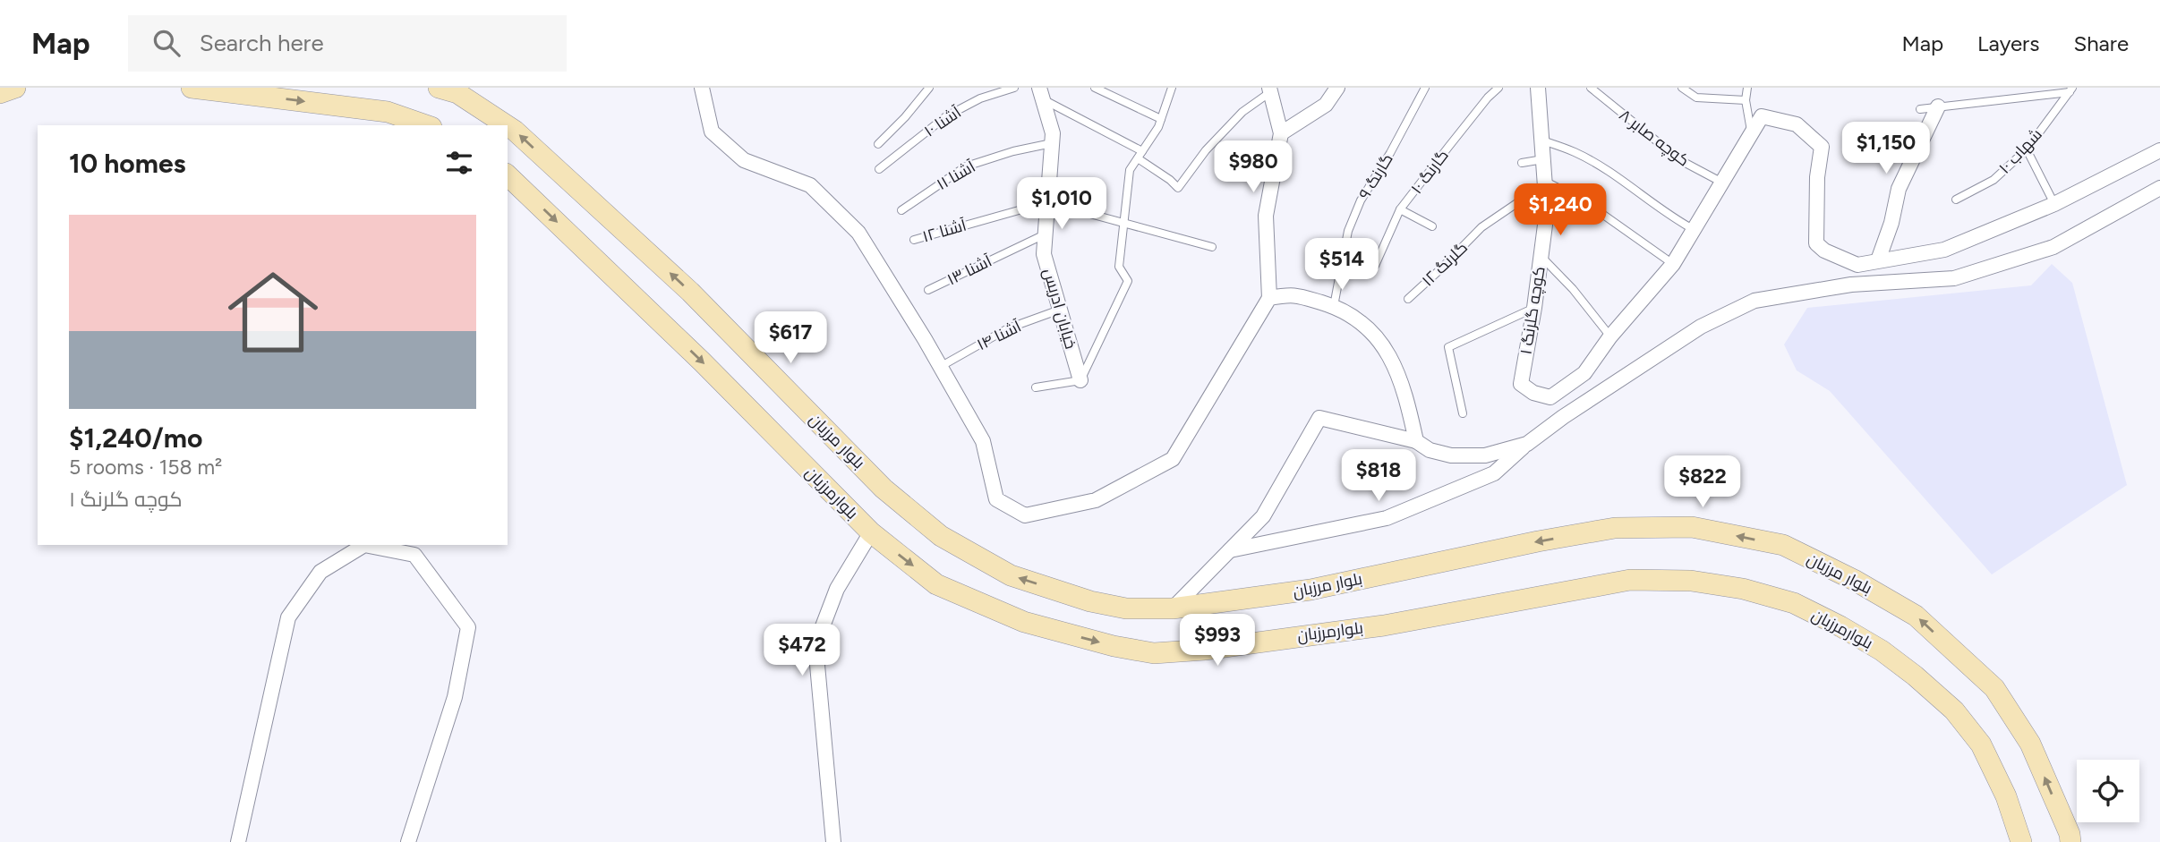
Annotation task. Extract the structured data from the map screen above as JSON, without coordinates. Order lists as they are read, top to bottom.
{
  "streets": {
    "main road": ["بلوار مرزبان", "بلوارمرزبان"],
    "street": ["خیابان ادریس", "کوچه گلرنگ ۱"],
    "lane": [
      "آشنا ۱۰",
      "کوچه صابر ۸",
      "شهاب ۱۰",
      "گارنگ ۱۰",
      "آشنا ۱۱",
      "گارنگ ۹",
      "آشنا ۱۲",
      "گلرنگ ۱۲",
      "آشنا ۱۳",
      "آشنا ۱۴"
    ]
  },
  "crossings": [
    ["آشنا ۱۱", "خیابان ادریس"],
    ["آشنا ۱۲", "خیابان ادریس"],
    ["گلرنگ ۱۲", "کوچه گلرنگ ۱"],
    ["آشنا ۱۳", "خیابان ادریس"],
    ["خیابان ادریس", "آشنا ۱۴"]
  ],
  "one_way": ["بلوار مرزبان", "بلوارمرزبان"],
  "page": {
    "header": "Map",
    "search": "Search here",
    "nav": ["Map", "Layers", "Share"],
    "price": [
      "$1,150",
      "$980",
      "$1,010",
      "$1,240",
      "$514",
      "$617",
      "$818",
      "$822",
      "$993",
      "$472"
    ],
    "heading": "10 homes",
    "list": [
      {
        "name": "$1,240/mo",
        "note": "5 rooms · 158 m² · کوچه گلرنگ ۱"
      }
    ]
  }
}
